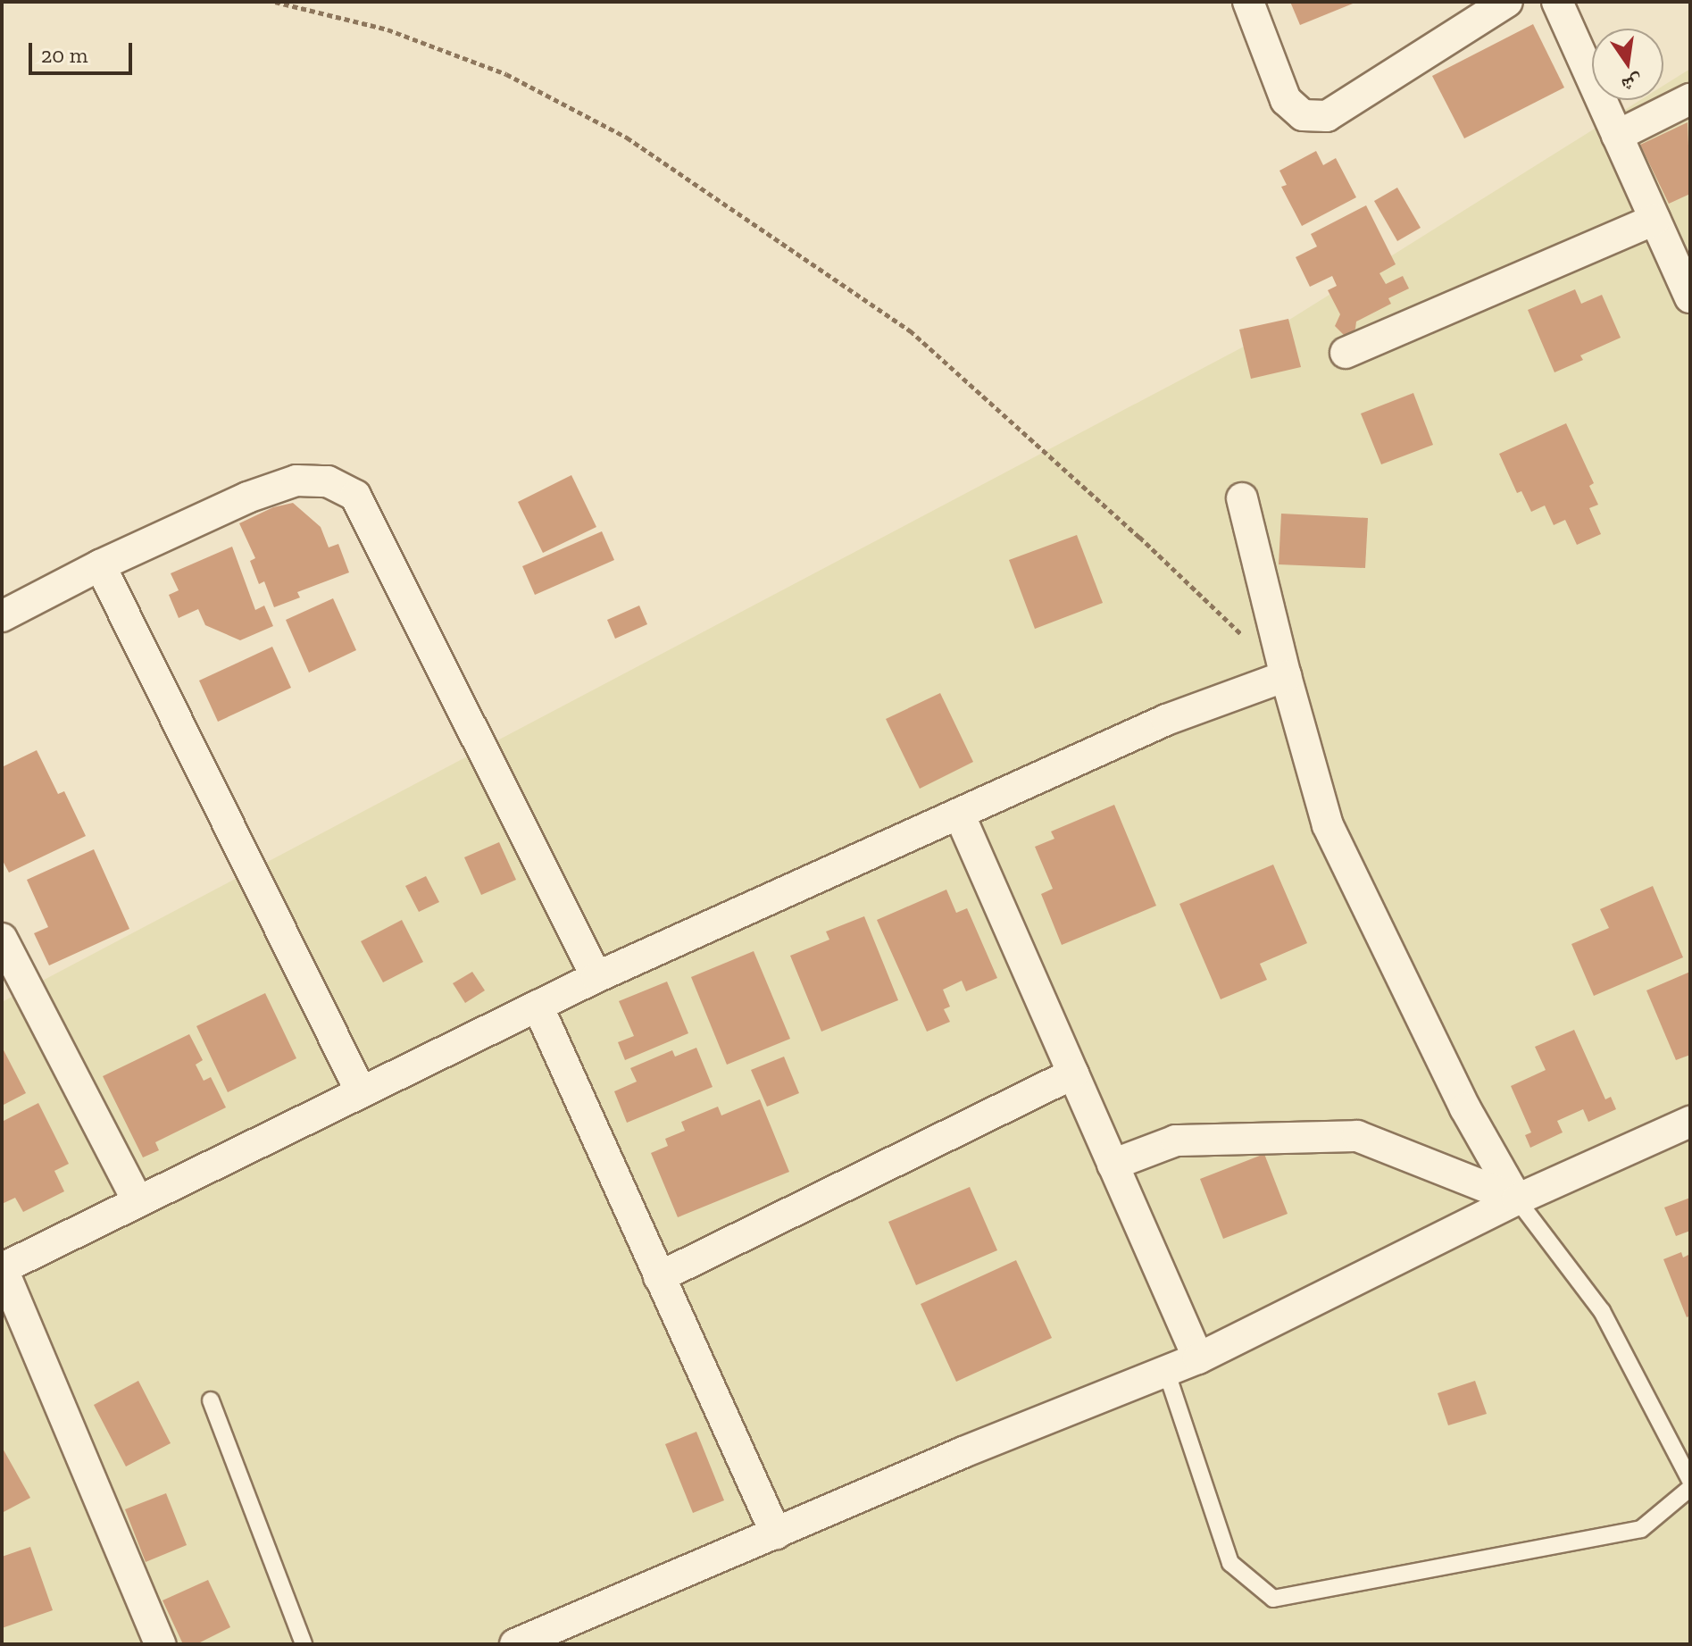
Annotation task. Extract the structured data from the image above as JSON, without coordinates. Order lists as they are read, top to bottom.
{
  "scale_bar": "20 m",
  "north": "bottom"
}
